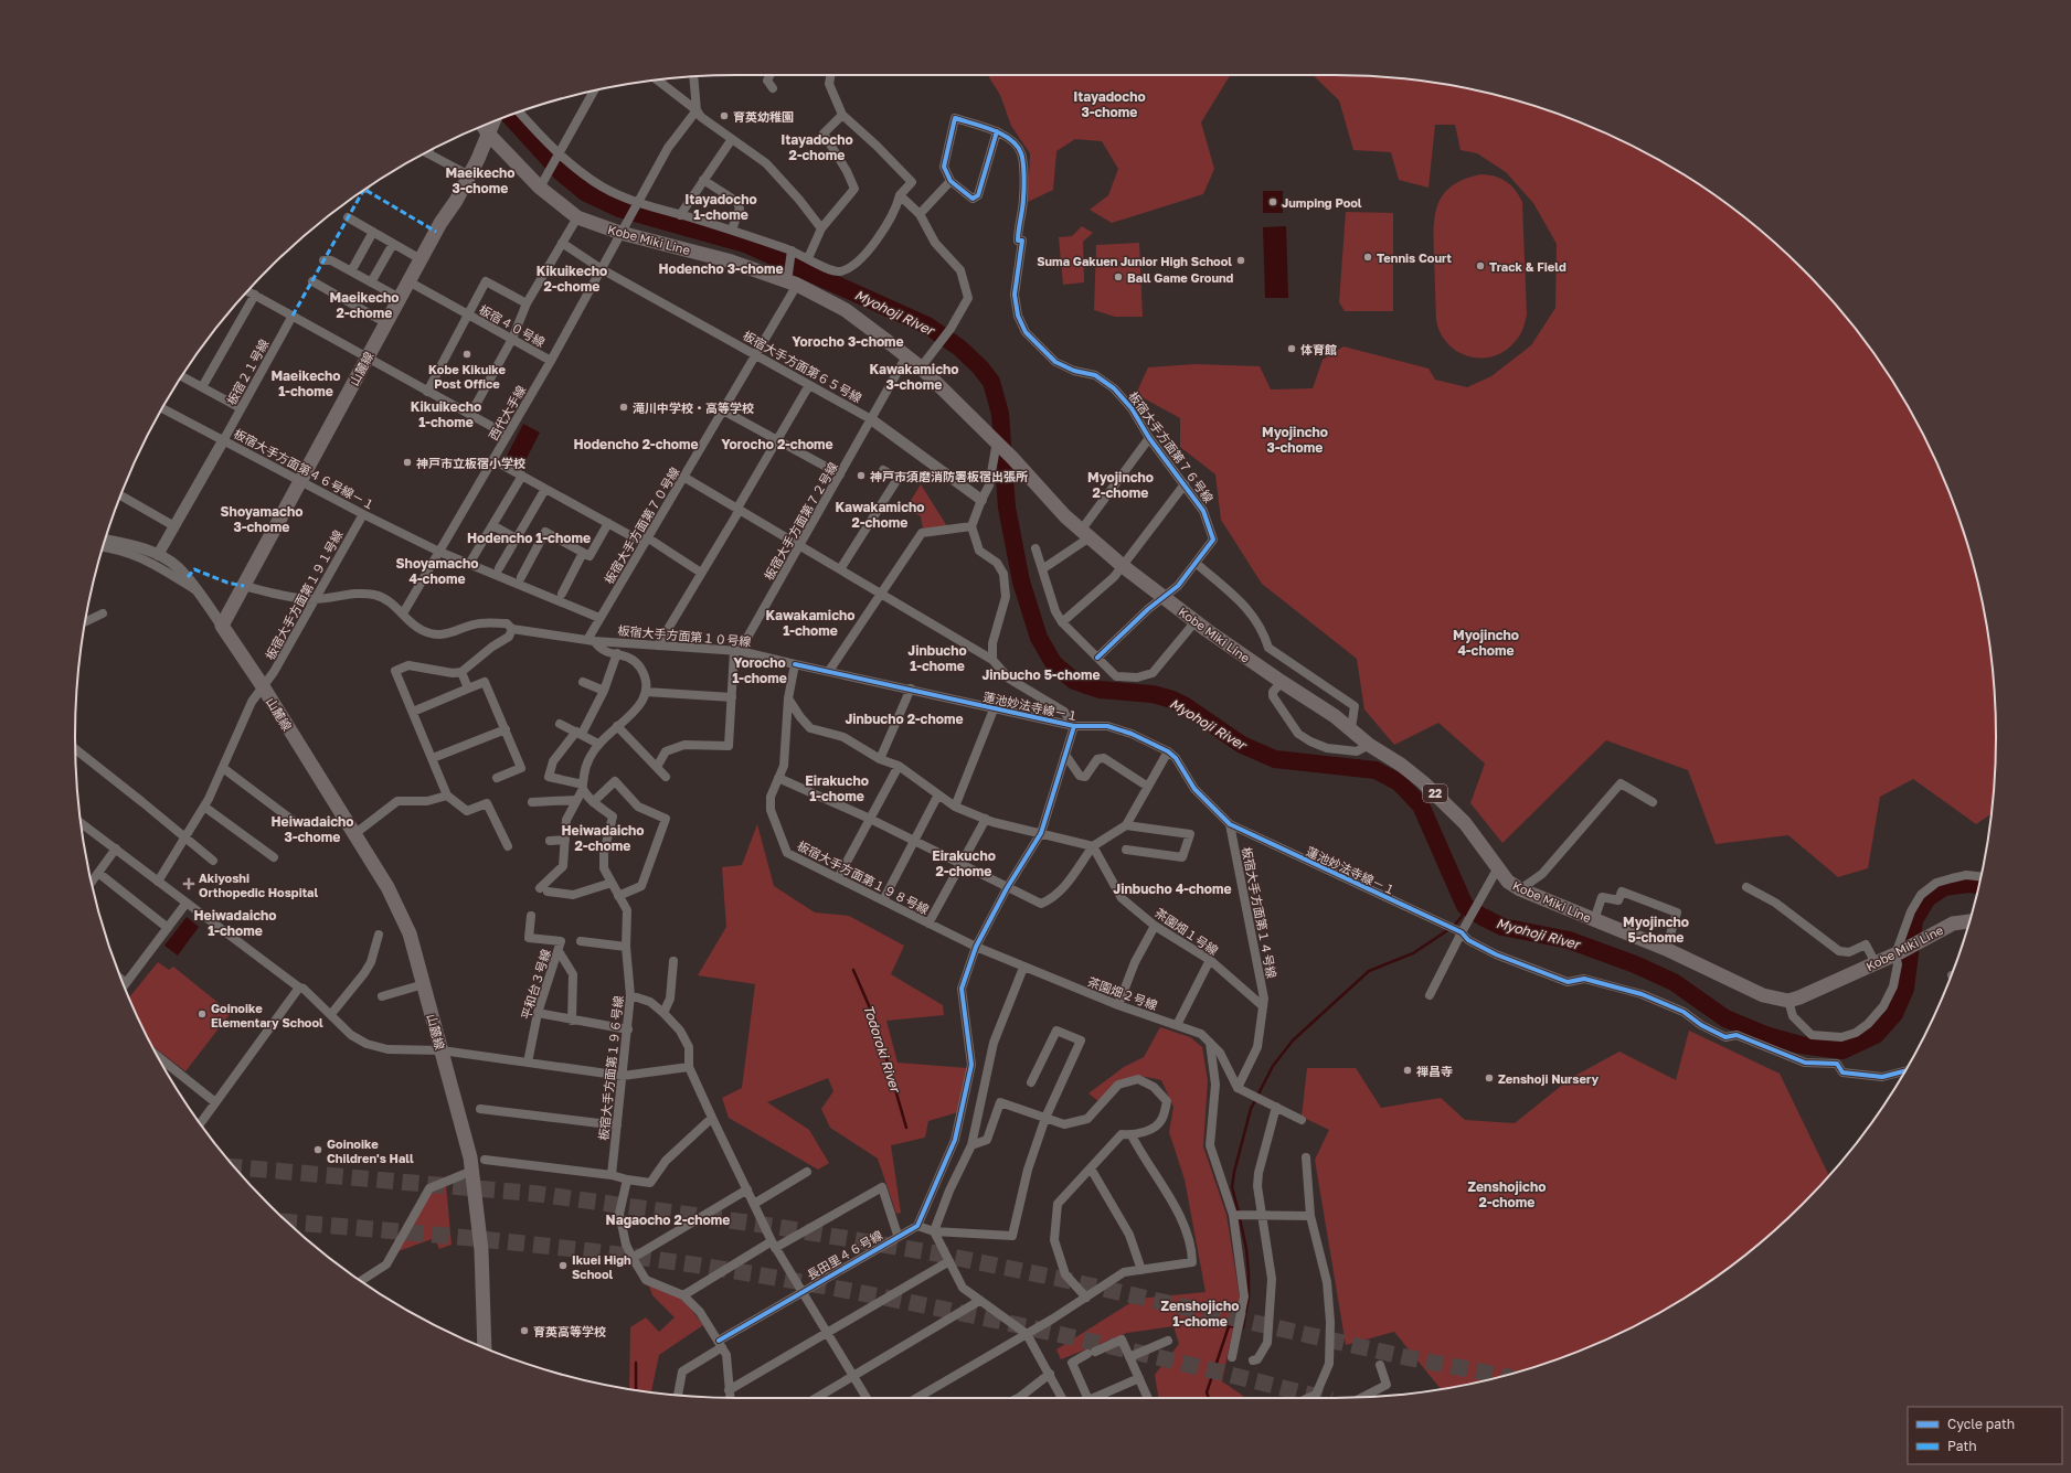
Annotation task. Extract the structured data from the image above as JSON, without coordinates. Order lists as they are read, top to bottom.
{
  "streets": {
    "main road": ["Kobe Miki Line", "山麓線", "22"],
    "street": [
      "板宿４０号線",
      "板宿大手方面第６５号線",
      "板宿２１号線",
      "西代大手線",
      "板宿大手方面第７６号線",
      "板宿大手方面第４６号線－１",
      "板宿大手方面第７２号線",
      "板宿大手方面第７０号線",
      "板宿大手方面第１９１号線",
      "板宿大手方面第１０号線",
      "蓮池妙法寺線－１",
      "板宿大手方面第１９８号線",
      "板宿大手方面第１４号線",
      "茶園畑１号線",
      "平和台３号線",
      "茶園畑２号線",
      "板宿大手方面第１９６号線",
      "長田里４６号線"
    ]
  },
  "crossings": [
    ["Kobe Miki Line", "西代大手線"],
    ["Kobe Miki Line", "板宿大手方面第７６号線"],
    ["Kobe Miki Line", "板宿大手方面第７２号線"],
    ["Kobe Miki Line", "板宿大手方面第７０号線"],
    ["板宿４０号線", "西代大手線"],
    ["板宿大手方面第６５号線", "西代大手線"],
    ["板宿大手方面第６５号線", "板宿大手方面第７２号線"],
    ["板宿大手方面第６５号線", "板宿大手方面第７０号線"],
    ["山麓線", "板宿大手方面第４６号線－１"],
    ["山麓線", "板宿大手方面第１９１号線"],
    ["山麓線", "板宿大手方面第１０号線"],
    ["板宿２１号線", "板宿大手方面第４６号線－１"],
    ["西代大手線", "板宿大手方面第４６号線－１"],
    ["西代大手線", "板宿大手方面第１０号線"],
    ["板宿大手方面第４６号線－１", "板宿大手方面第７０号線"],
    ["板宿大手方面第４６号線－１", "板宿大手方面第１９１号線"],
    ["板宿大手方面第７２号線", "板宿大手方面第１０号線"],
    ["板宿大手方面第７０号線", "板宿大手方面第１０号線"],
    ["板宿大手方面第１９１号線", "板宿大手方面第１０号線"],
    ["板宿大手方面第１０号線", "蓮池妙法寺線－１"],
    ["蓮池妙法寺線－１", "板宿大手方面第１４号線"],
    ["板宿大手方面第１９８号線", "茶園畑２号線"],
    ["板宿大手方面第１４号線", "茶園畑１号線"],
    ["板宿大手方面第１４号線", "茶園畑２号線"]
  ],
  "districts": [
    "Itayadocho 3-chome",
    "Itayadocho 2-chome",
    "Maeikecho 3-chome",
    "Itayadocho 1-chome",
    "Hodencho 3-chome",
    "Kikuikecho 2-chome",
    "Maeikecho 2-chome",
    "Yorocho 3-chome",
    "Kawakamicho 3-chome",
    "Maeikecho 1-chome",
    "Kikuikecho 1-chome",
    "Myojincho 3-chome",
    "Hodencho 2-chome",
    "Yorocho 2-chome",
    "Myojincho 2-chome",
    "Kawakamicho 2-chome",
    "Shoyamacho 3-chome",
    "Hodencho 1-chome",
    "Shoyamacho 4-chome",
    "Kawakamicho 1-chome",
    "Myojincho 4-chome",
    "Jinbucho 1-chome",
    "Yorocho 1-chome",
    "Jinbucho 5-chome",
    "Jinbucho 2-chome",
    "Eirakucho 1-chome",
    "Heiwadaicho 3-chome",
    "Heiwadaicho 2-chome",
    "Eirakucho 2-chome",
    "Jinbucho 4-chome",
    "Heiwadaicho 1-chome",
    "Myojincho 5-chome",
    "Zenshojicho 2-chome",
    "Nagaocho 2-chome",
    "Zenshojicho 1-chome"
  ],
  "water": ["Myohoji River", "Todoroki River"],
  "places": {
    "other": [
      "育英幼稚園",
      "Jumping Pool",
      "Tennis Court",
      "Suma Gakuen Junior High School",
      "Track & Field",
      "Ball Game Ground",
      "体育館",
      "Kobe Kikuike Post Office",
      "滝川中学校・高等学校",
      "神戸市立板宿小学校",
      "神戸市須磨消防署板宿出張所",
      "Goinoike Elementary School",
      "禅昌寺",
      "Zenshoji Nursery",
      "Goinoike Children's Hall",
      "Ikuei High School",
      "育英高等学校"
    ],
    "health": ["Akiyoshi Orthopedic Hospital"]
  },
  "legend": ["Cycle path", "Path"]
}
